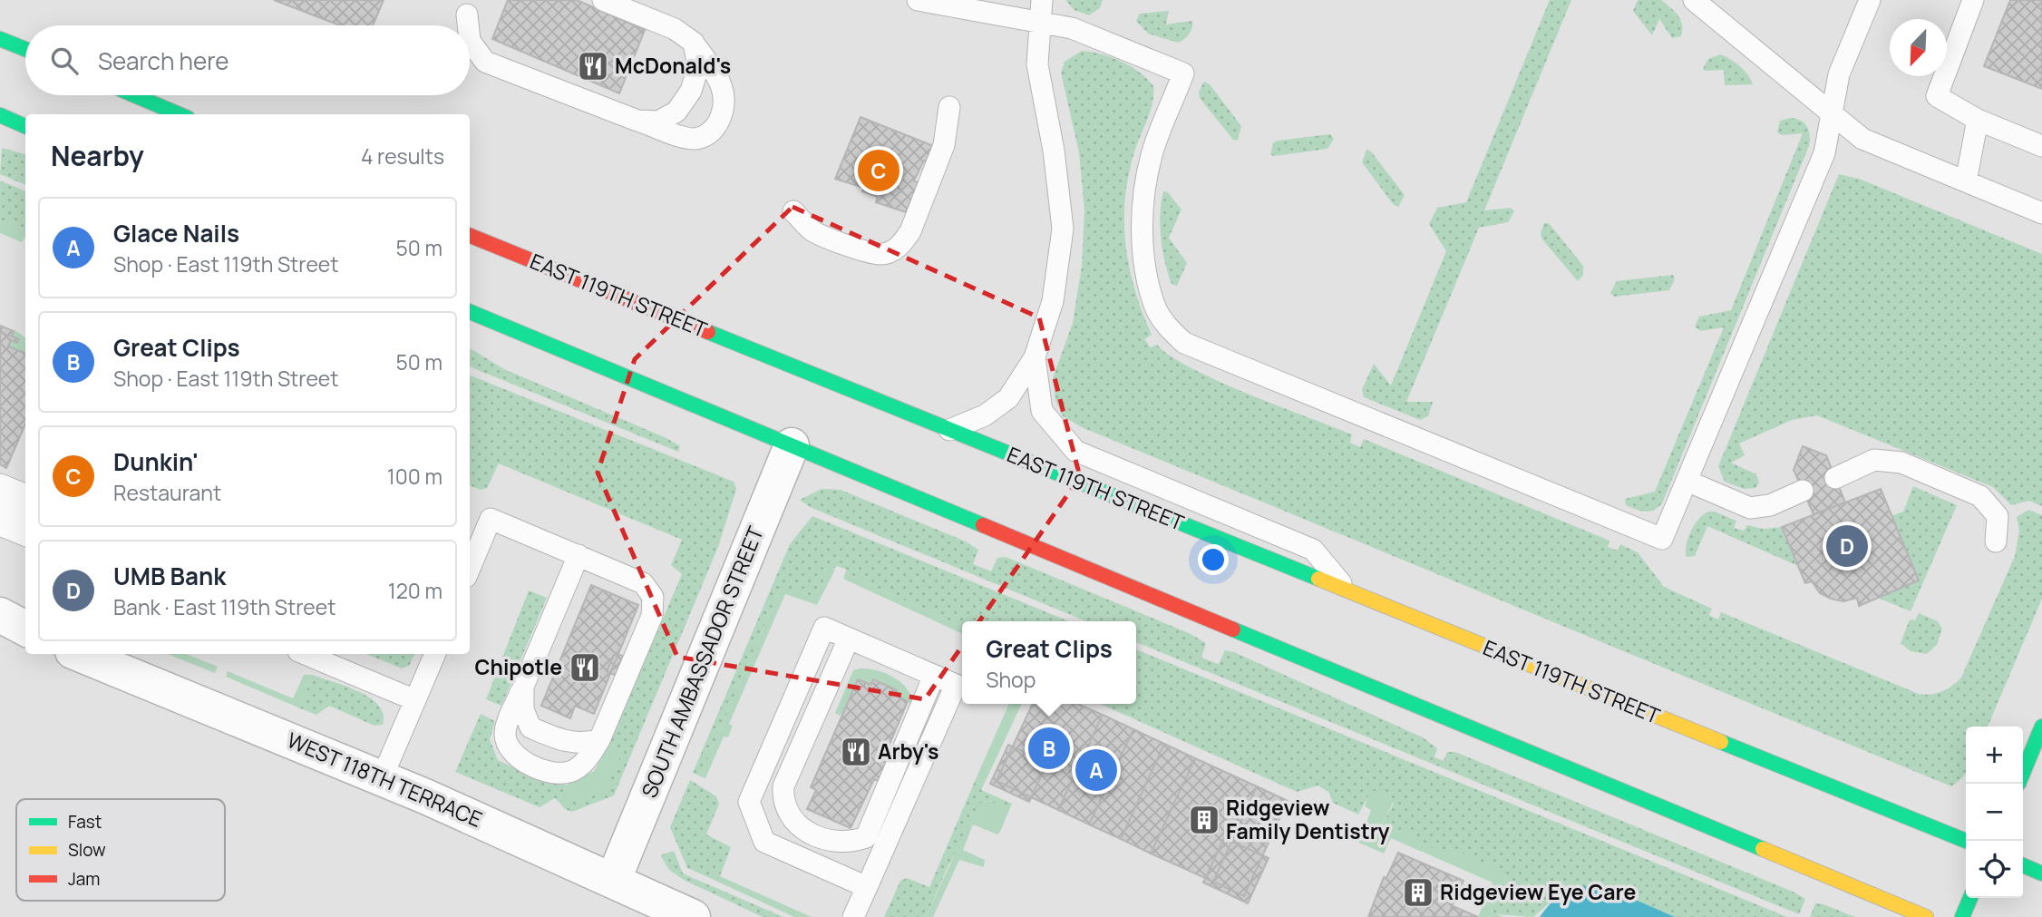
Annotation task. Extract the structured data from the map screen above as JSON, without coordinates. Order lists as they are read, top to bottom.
{
  "streets": {
    "main road": ["EAST 119TH STREET"],
    "street": ["SOUTH AMBASSADOR STREET", "WEST 118TH TERRACE"]
  },
  "crossings": [
    ["SOUTH AMBASSADOR STREET", "WEST 118TH TERRACE"]
  ],
  "places": {
    "restaurant": ["McDonald's", "Chipotle", "Arby's"],
    "building": ["Ridgeview Family Dentistry", "Ridgeview Eye Care"]
  },
  "legend": ["Fast", "Slow", "Jam"],
  "north": "bottom left",
  "page": {
    "search": "Search here",
    "heading": ["Nearby", "4 results"],
    "pins": [
      "C",
      "D",
      "B",
      "A"
    ],
    "list": [
      {
        "mark": "A",
        "name": "Glace Nails",
        "note": "Shop · East 119th Street",
        "value": "50 m"
      },
      {
        "mark": "B",
        "name": "Great Clips",
        "note": "Shop · East 119th Street",
        "value": "50 m"
      },
      {
        "mark": "C",
        "name": "Dunkin'",
        "note": "Restaurant",
        "value": "100 m"
      },
      {
        "mark": "D",
        "name": "UMB Bank",
        "note": "Bank · East 119th Street",
        "value": "120 m"
      }
    ],
    "popup": ["Great Clips", "Shop"],
    "map_buttons": ["+", "−"]
  }
}
